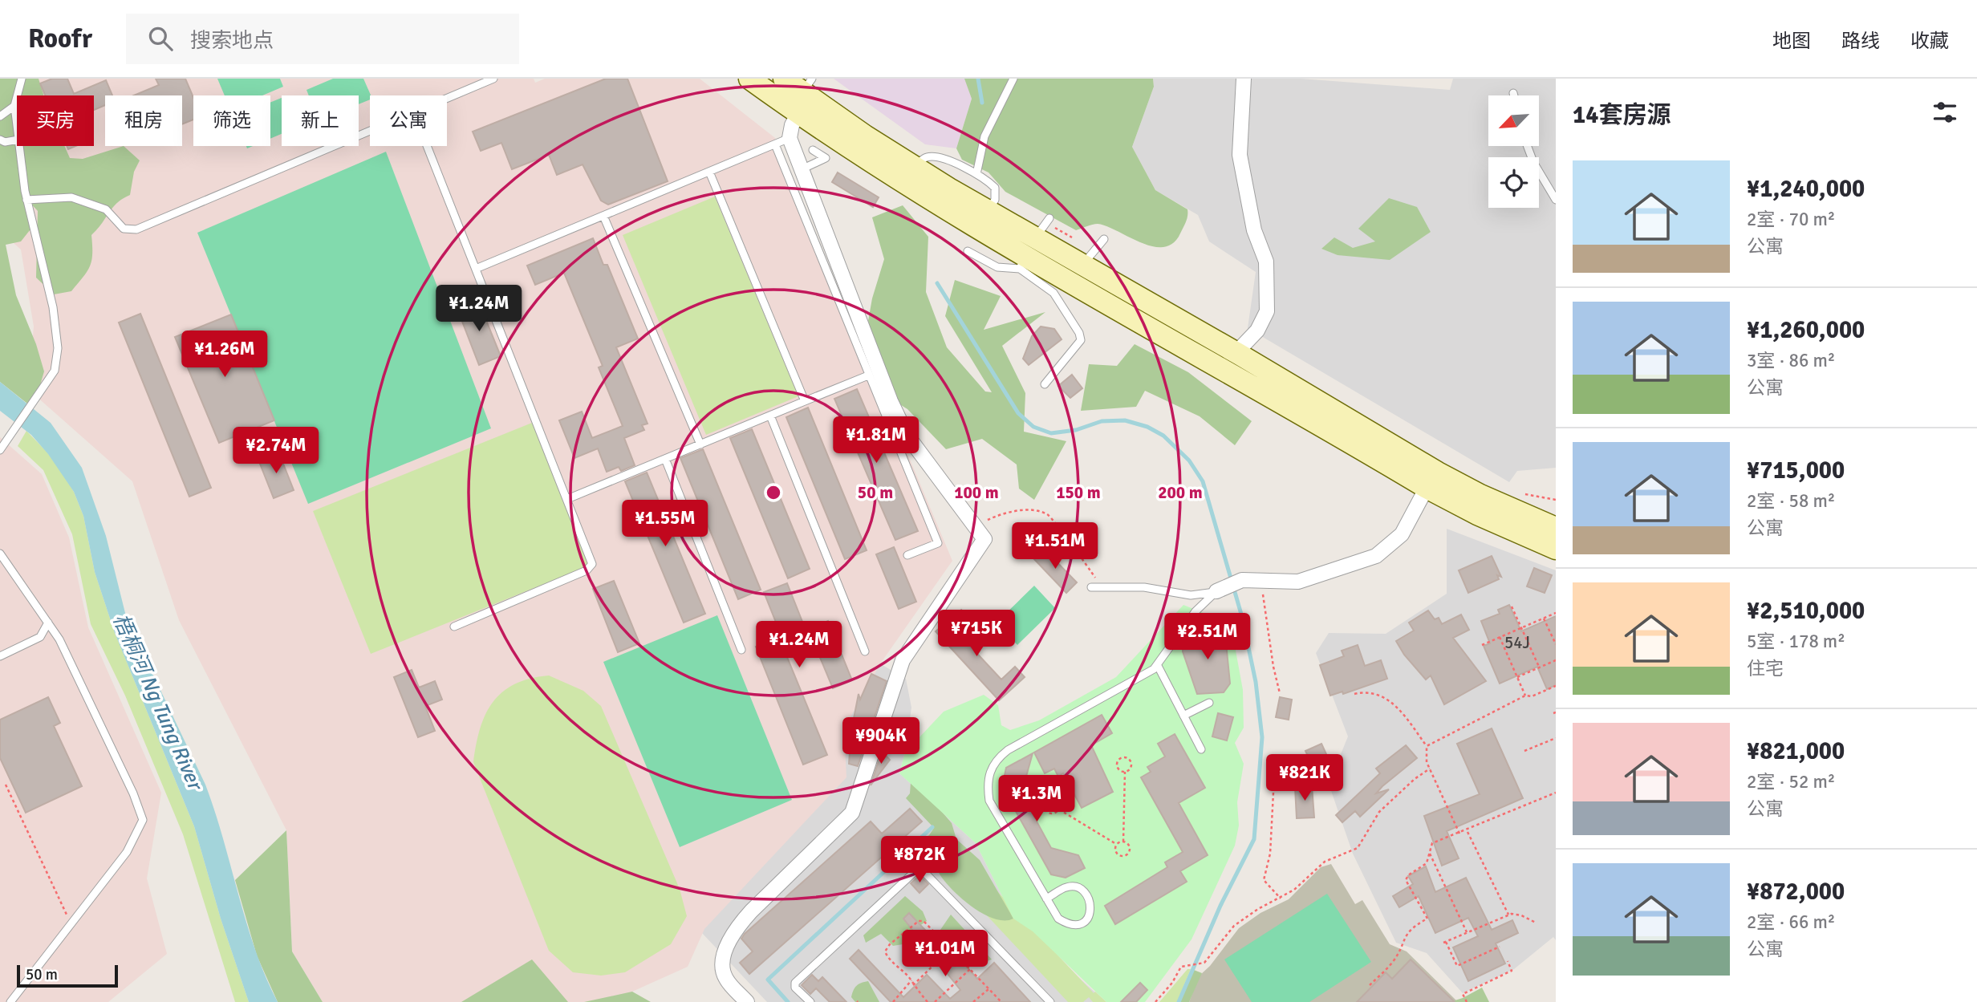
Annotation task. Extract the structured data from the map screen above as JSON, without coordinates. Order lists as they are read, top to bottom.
{
  "water": ["梧桐河 Ng Tung River"],
  "house_numbers": ["54J"],
  "scale_bar": "50 m",
  "north": "bottom left",
  "page": {
    "header": "Roofr",
    "search": "搜索地点",
    "nav": ["地图", "路线", "收藏"],
    "heading": "14套房源",
    "chip": [
      "买房",
      "租房",
      "筛选",
      "新上",
      "公寓"
    ],
    "list": [
      {
        "name": "¥1,240,000",
        "note": "2室 · 70 m² · 公寓"
      },
      {
        "name": "¥1,260,000",
        "note": "3室 · 86 m² · 公寓"
      },
      {
        "name": "¥715,000",
        "note": "2室 · 58 m² · 公寓"
      },
      {
        "name": "¥2,510,000",
        "note": "5室 · 178 m² · 住宅"
      },
      {
        "name": "¥821,000",
        "note": "2室 · 52 m² · 公寓"
      },
      {
        "name": "¥872,000",
        "note": "2室 · 66 m² · 公寓"
      }
    ],
    "price": [
      "¥1.24M",
      "¥1.26M",
      "¥1.81M",
      "¥2.74M",
      "¥1.55M",
      "¥1.51M",
      "¥715K",
      "¥2.51M",
      "¥1.24M",
      "¥904K",
      "¥821K",
      "¥1.3M",
      "¥872K",
      "¥1.01M"
    ],
    "scale": "50 m"
  },
  "rings": [
    "50 m",
    "100 m",
    "150 m",
    "200 m"
  ]
}
